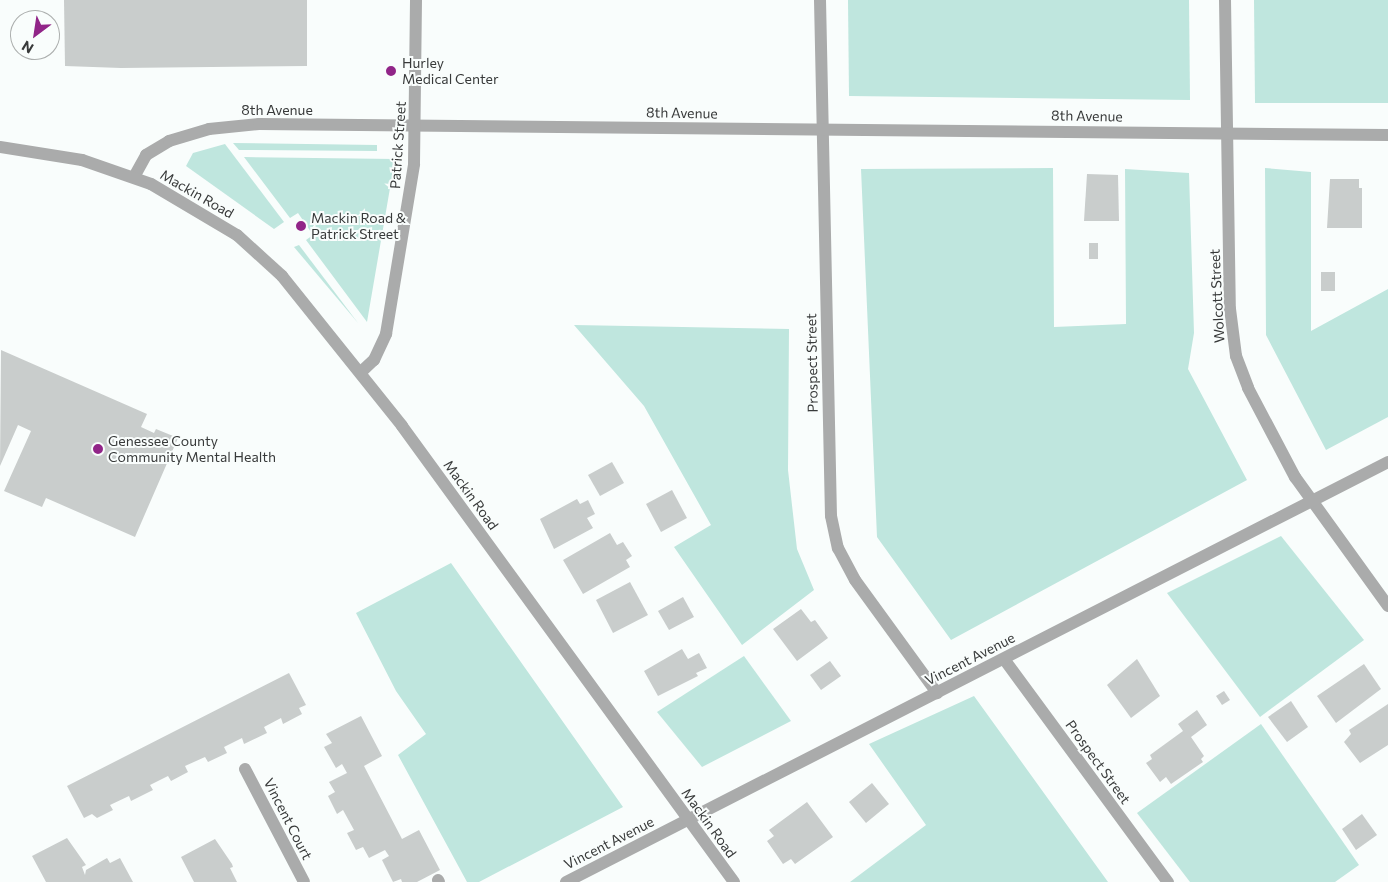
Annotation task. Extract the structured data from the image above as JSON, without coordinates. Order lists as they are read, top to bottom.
{
  "streets": {
    "street": [
      "8th Avenue",
      "Patrick Street",
      "Mackin Road",
      "Wolcott Street",
      "Prospect Street",
      "Vincent Avenue",
      "Vincent Court"
    ]
  },
  "crossings": [
    ["8th Avenue", "Patrick Street"],
    ["8th Avenue", "Mackin Road"],
    ["8th Avenue", "Wolcott Street"],
    ["8th Avenue", "Prospect Street"],
    ["Patrick Street", "Mackin Road"],
    ["Mackin Road", "Vincent Avenue"],
    ["Wolcott Street", "Vincent Avenue"],
    ["Prospect Street", "Vincent Avenue"]
  ],
  "places": ["Hurley Medical Center", "Mackin Road & Patrick Street", "Genessee County Community Mental Health"],
  "north": "bottom left"
}
